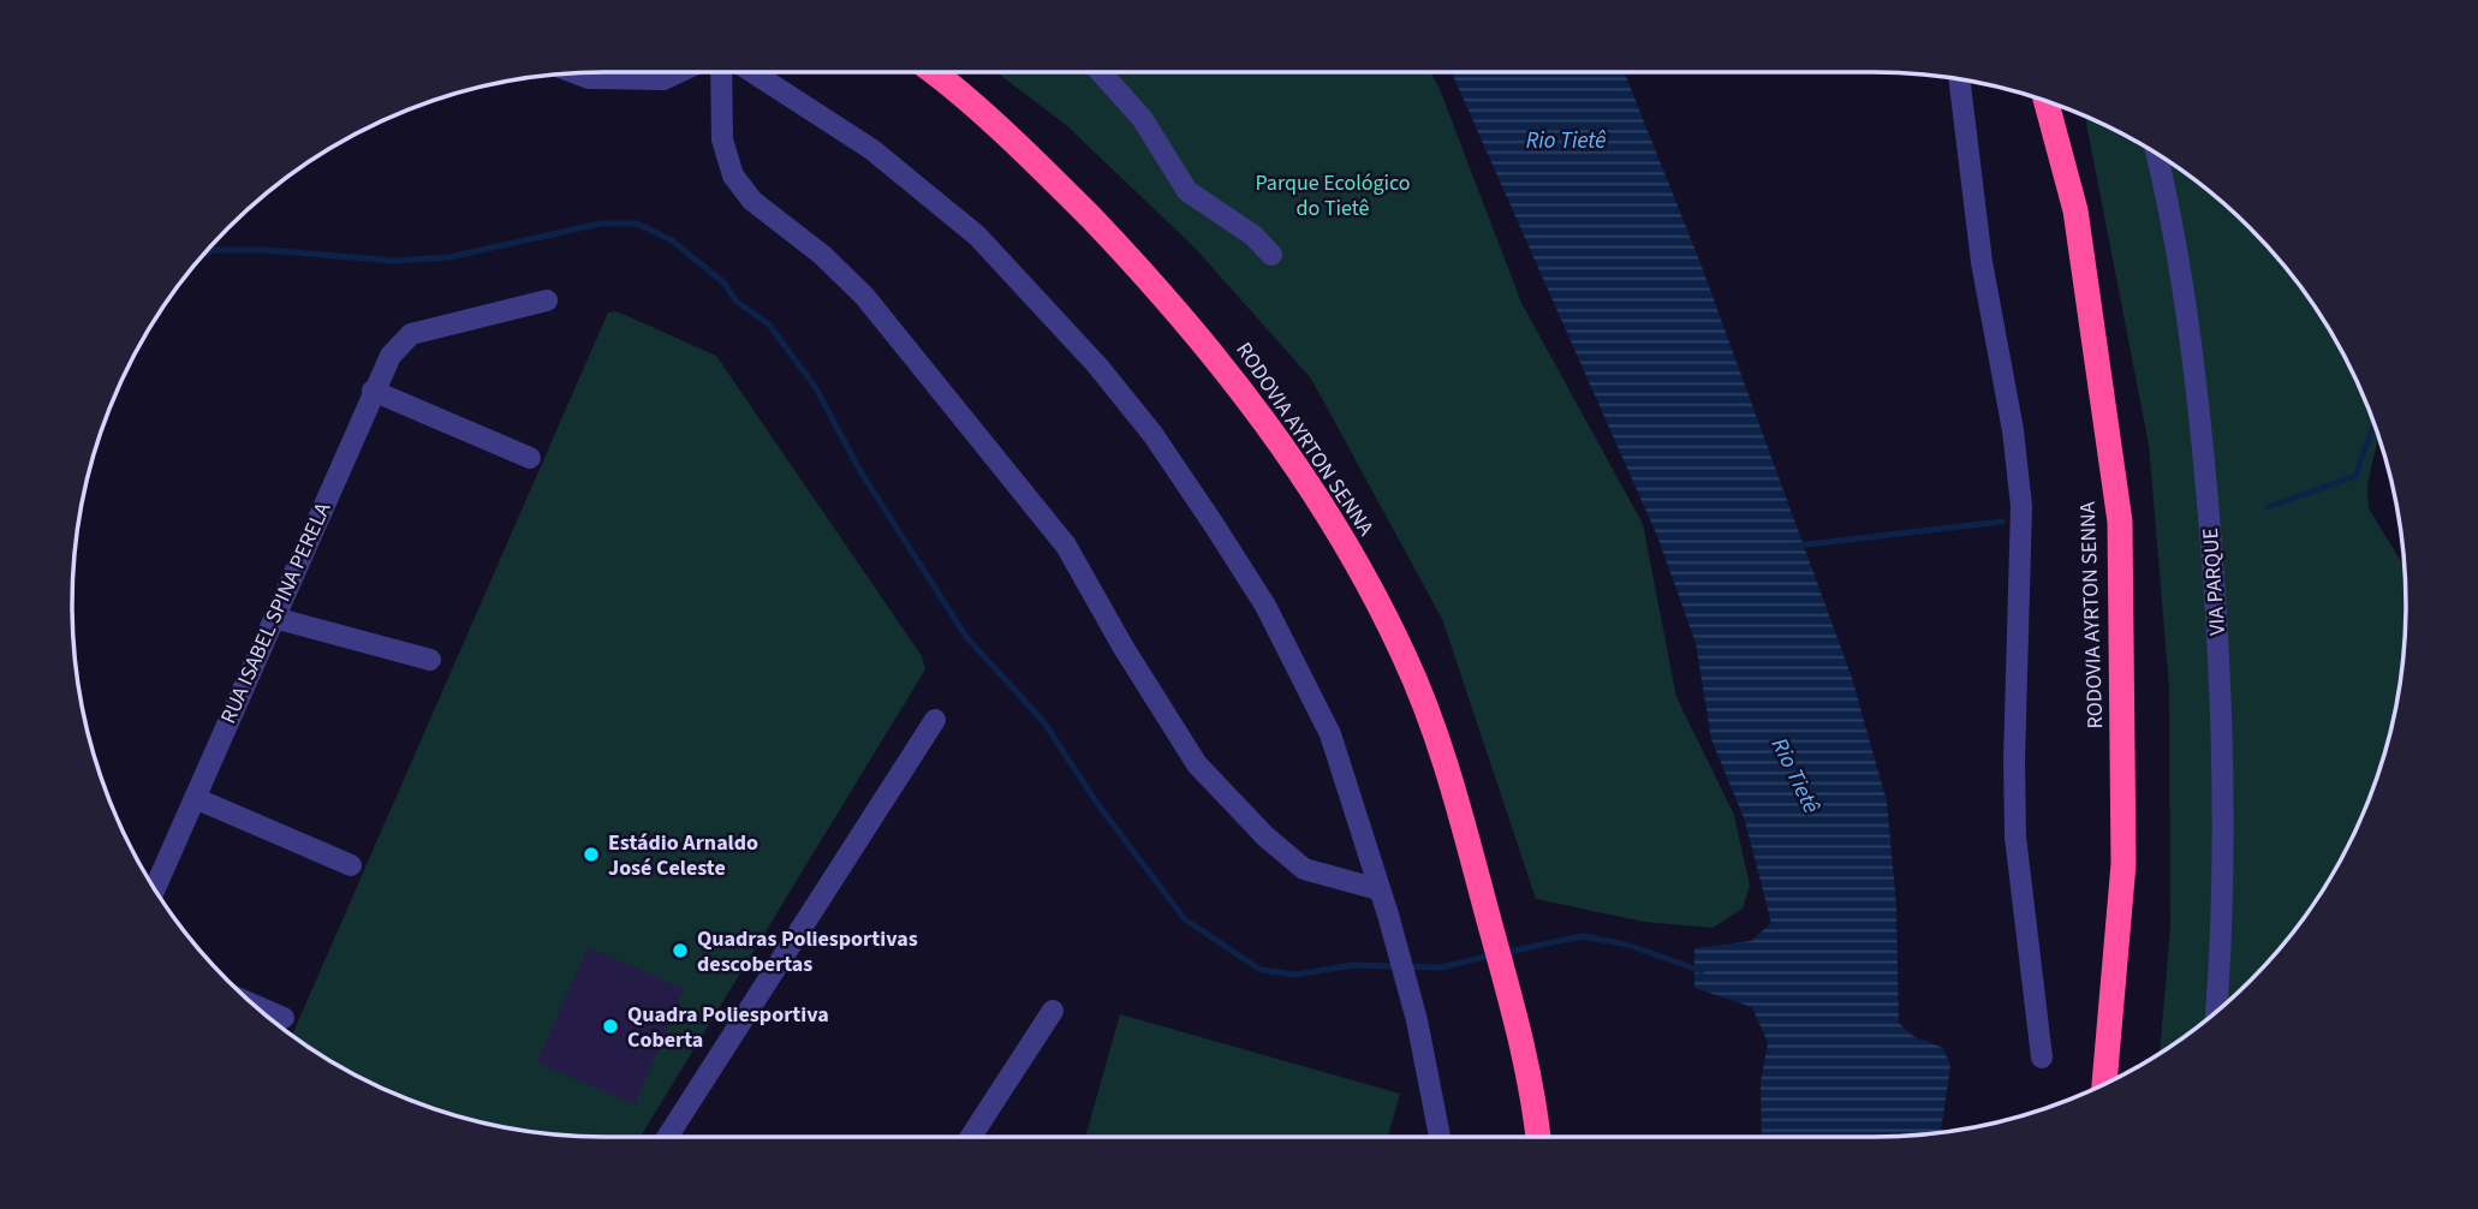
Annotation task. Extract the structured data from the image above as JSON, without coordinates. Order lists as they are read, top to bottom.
{
  "streets": {
    "highway": ["RODOVIA AYRTON SENNA"],
    "street": ["VIA PARQUE", "RUA ISABEL SPINA PERELA"]
  },
  "water": ["Rio Tietê"],
  "parks": ["Parque Ecológico do Tietê"],
  "places": ["Estádio Arnaldo José Celeste", "Quadras Poliesportivas descobertas", "Quadra Poliesportiva Coberta"]
}
